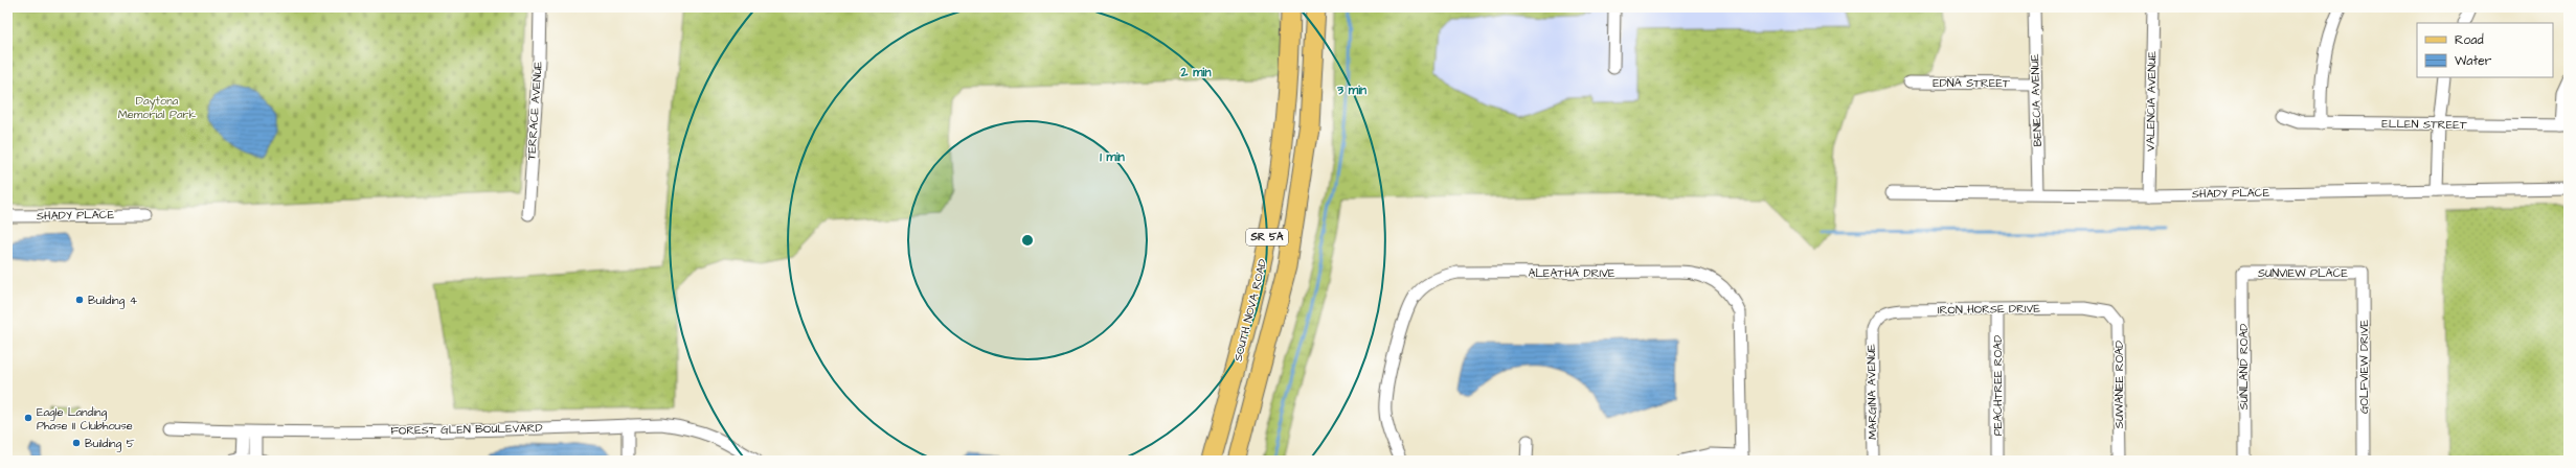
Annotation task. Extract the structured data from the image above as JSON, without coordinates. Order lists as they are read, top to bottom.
{
  "streets": {
    "main road": ["SR 5A", "SOUTH NOVA ROAD"],
    "street": [
      "EDNA STREET",
      "BENECIA AVENUE",
      "VALENCIA AVENUE",
      "TERRACE AVENUE",
      "ELLEN STREET",
      "SHADY PLACE",
      "ALEATHA DRIVE",
      "SUNVIEW PLACE",
      "IRON HORSE DRIVE",
      "SUNLAND ROAD",
      "GOLFVIEW DRIVE",
      "SUWANEE ROAD",
      "PEACHTREE ROAD",
      "MARGINA AVENUE",
      "FOREST GLEN BOULEVARD"
    ]
  },
  "crossings": [
    ["EDNA STREET", "BENECIA AVENUE"],
    ["BENECIA AVENUE", "SHADY PLACE"],
    ["VALENCIA AVENUE", "SHADY PLACE"],
    ["SUNVIEW PLACE", "SUNLAND ROAD"],
    ["SUNVIEW PLACE", "GOLFVIEW DRIVE"],
    ["IRON HORSE DRIVE", "SUWANEE ROAD"],
    ["IRON HORSE DRIVE", "PEACHTREE ROAD"],
    ["IRON HORSE DRIVE", "MARGINA AVENUE"]
  ],
  "parks": ["Daytona Memorial Park"],
  "places": ["Building 4", "Eagle Landing Phase II Clubhouse", "Building 5"],
  "legend": ["Road", "Water"],
  "rings": ["2 min", "3 min", "1 min"]
}
